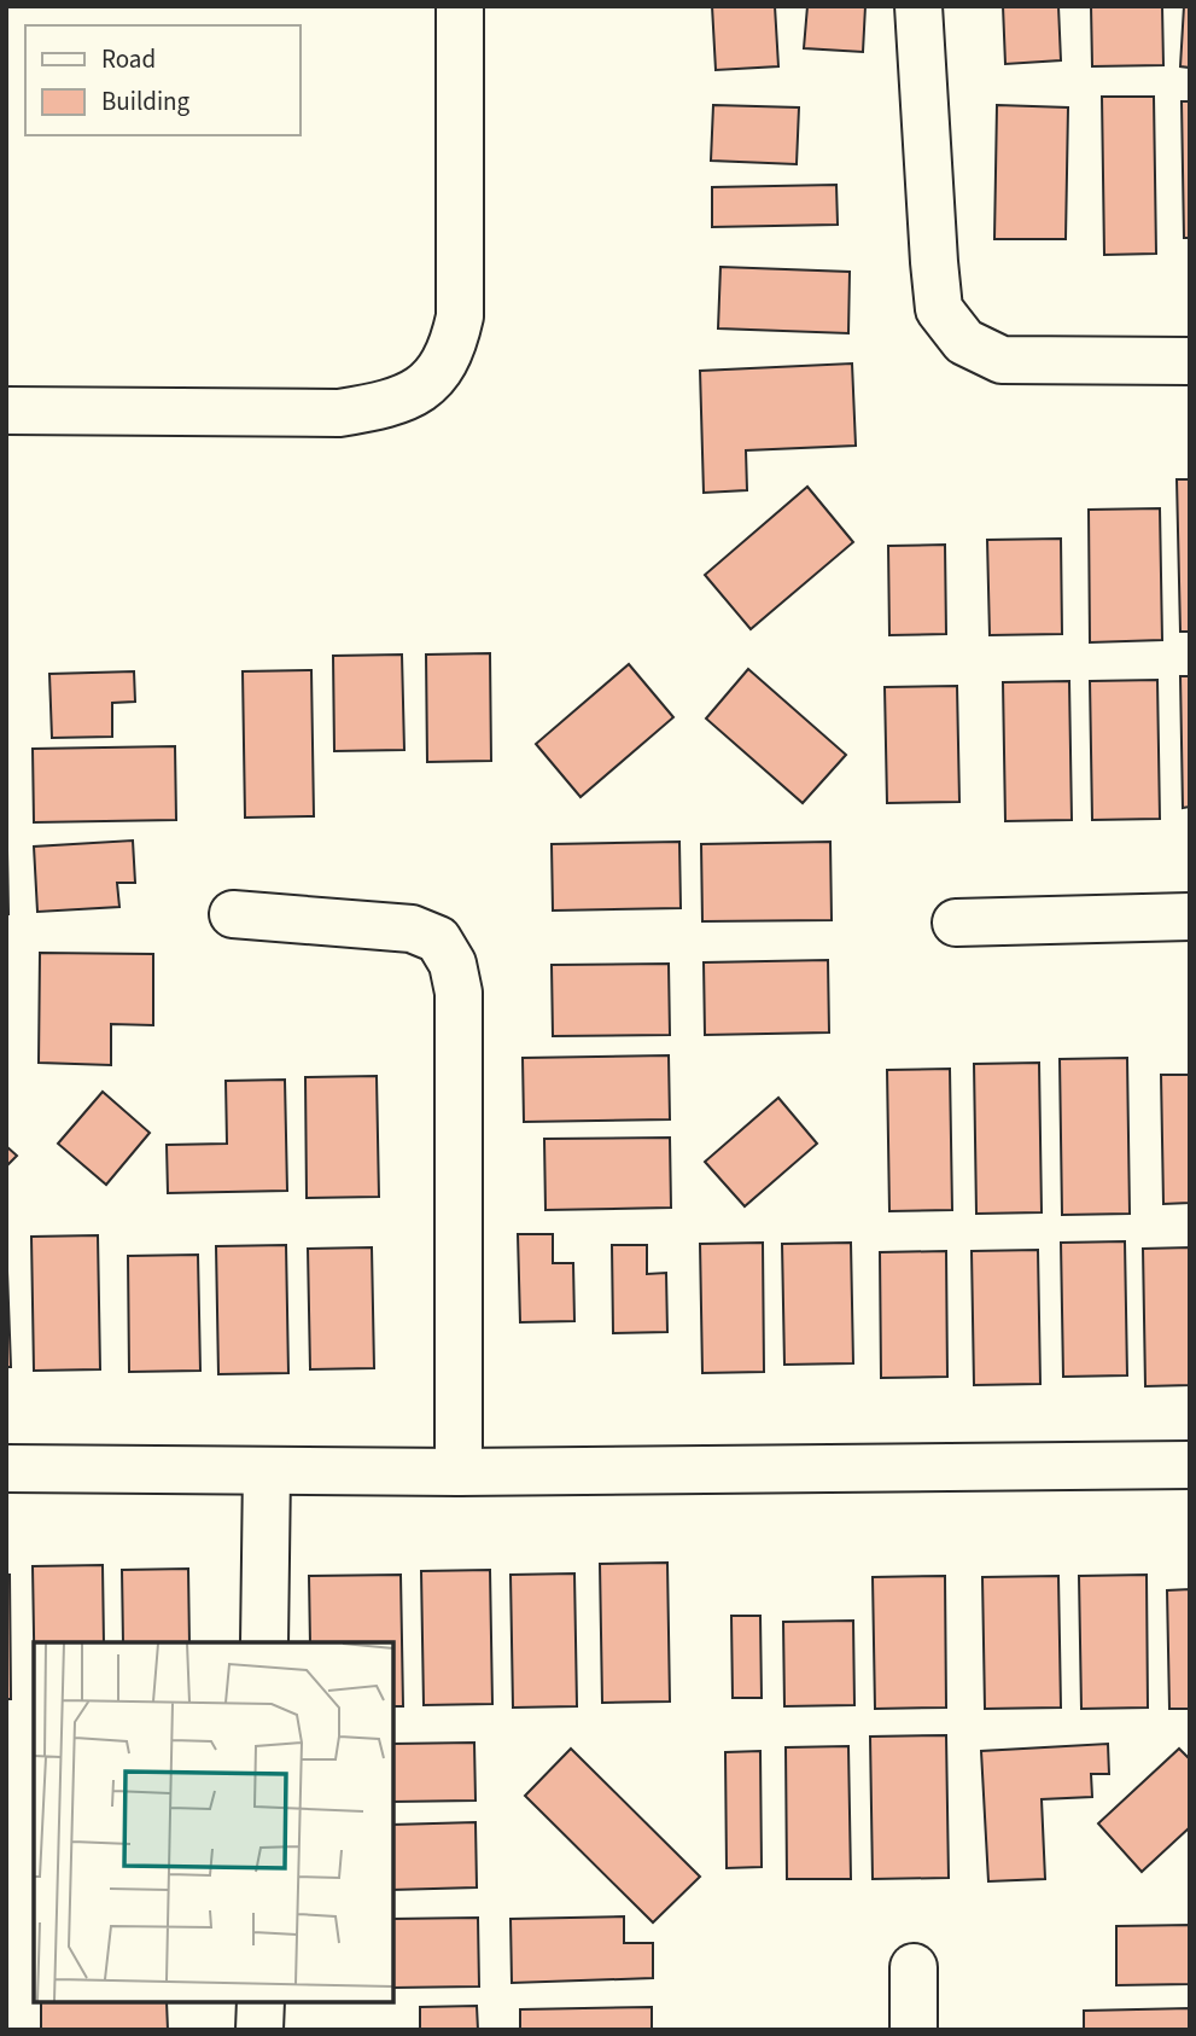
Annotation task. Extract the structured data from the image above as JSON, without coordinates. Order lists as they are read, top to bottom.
{
  "legend": ["Road", "Building"]
}
